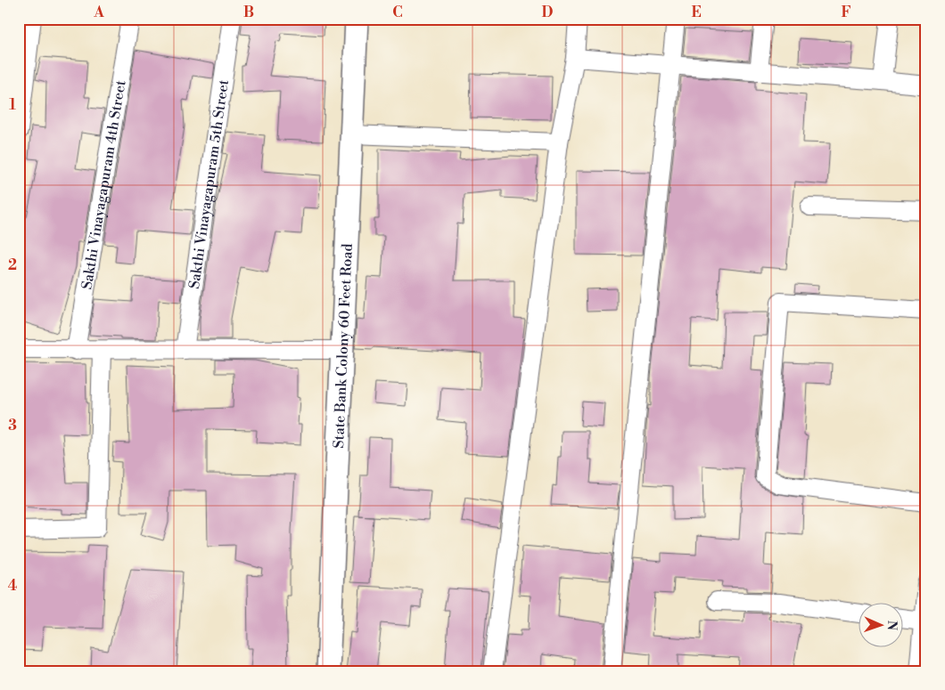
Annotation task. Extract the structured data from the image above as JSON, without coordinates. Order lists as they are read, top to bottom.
{
  "streets": {
    "street": ["Sakthi Vinayagapuram 4th Street", "Sakthi Vinayagapuram 5th Street", "State Bank Colony 60 Feet Road"]
  },
  "north": "right",
  "grid": {
    "columns": [
      "A",
      "B",
      "C",
      "D",
      "E",
      "F"
    ],
    "rows": [
      "1",
      "2",
      "3",
      "4"
    ]
  }
}
